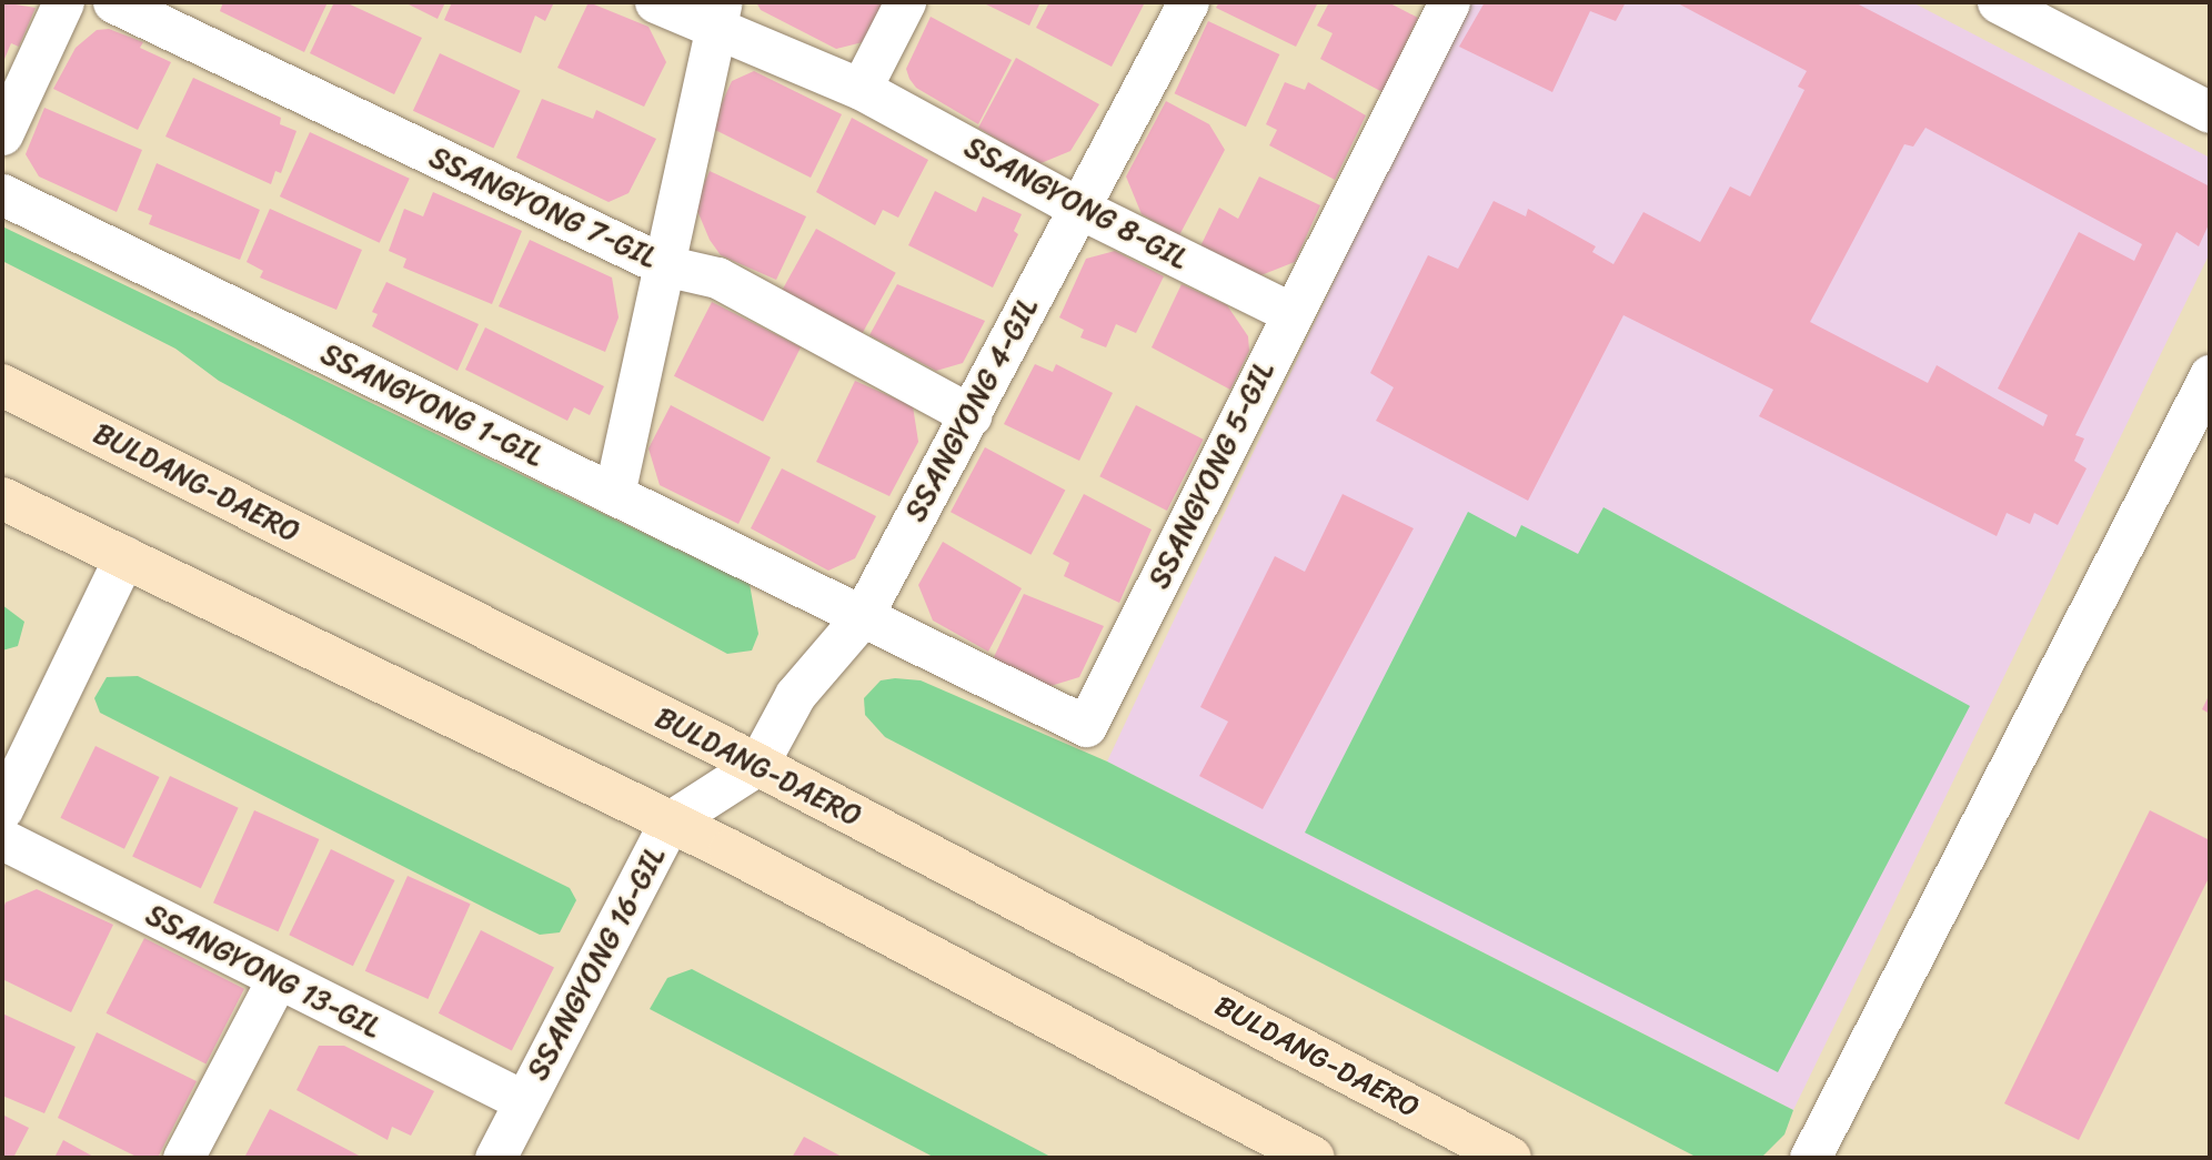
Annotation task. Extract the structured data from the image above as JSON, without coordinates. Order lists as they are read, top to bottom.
{
  "streets": {
    "main road": ["BULDANG-DAERO"],
    "street": [
      "SSANGYONG 8-GIL",
      "SSANGYONG 7-GIL",
      "SSANGYONG 1-GIL",
      "SSANGYONG 4-GIL",
      "SSANGYONG 5-GIL",
      "SSANGYONG 16-GIL",
      "SSANGYONG 13-GIL"
    ]
  },
  "crossings": [
    ["SSANGYONG 8-GIL", "SSANGYONG 4-GIL"],
    ["SSANGYONG 8-GIL", "SSANGYONG 5-GIL"],
    ["SSANGYONG 7-GIL", "SSANGYONG 4-GIL"],
    ["SSANGYONG 1-GIL", "SSANGYONG 4-GIL"],
    ["SSANGYONG 1-GIL", "SSANGYONG 5-GIL"],
    ["SSANGYONG 4-GIL", "SSANGYONG 5-GIL"],
    ["SSANGYONG 4-GIL", "BULDANG-DAERO"],
    ["SSANGYONG 4-GIL", "SSANGYONG 16-GIL"],
    ["SSANGYONG 16-GIL", "SSANGYONG 13-GIL"]
  ]
}
